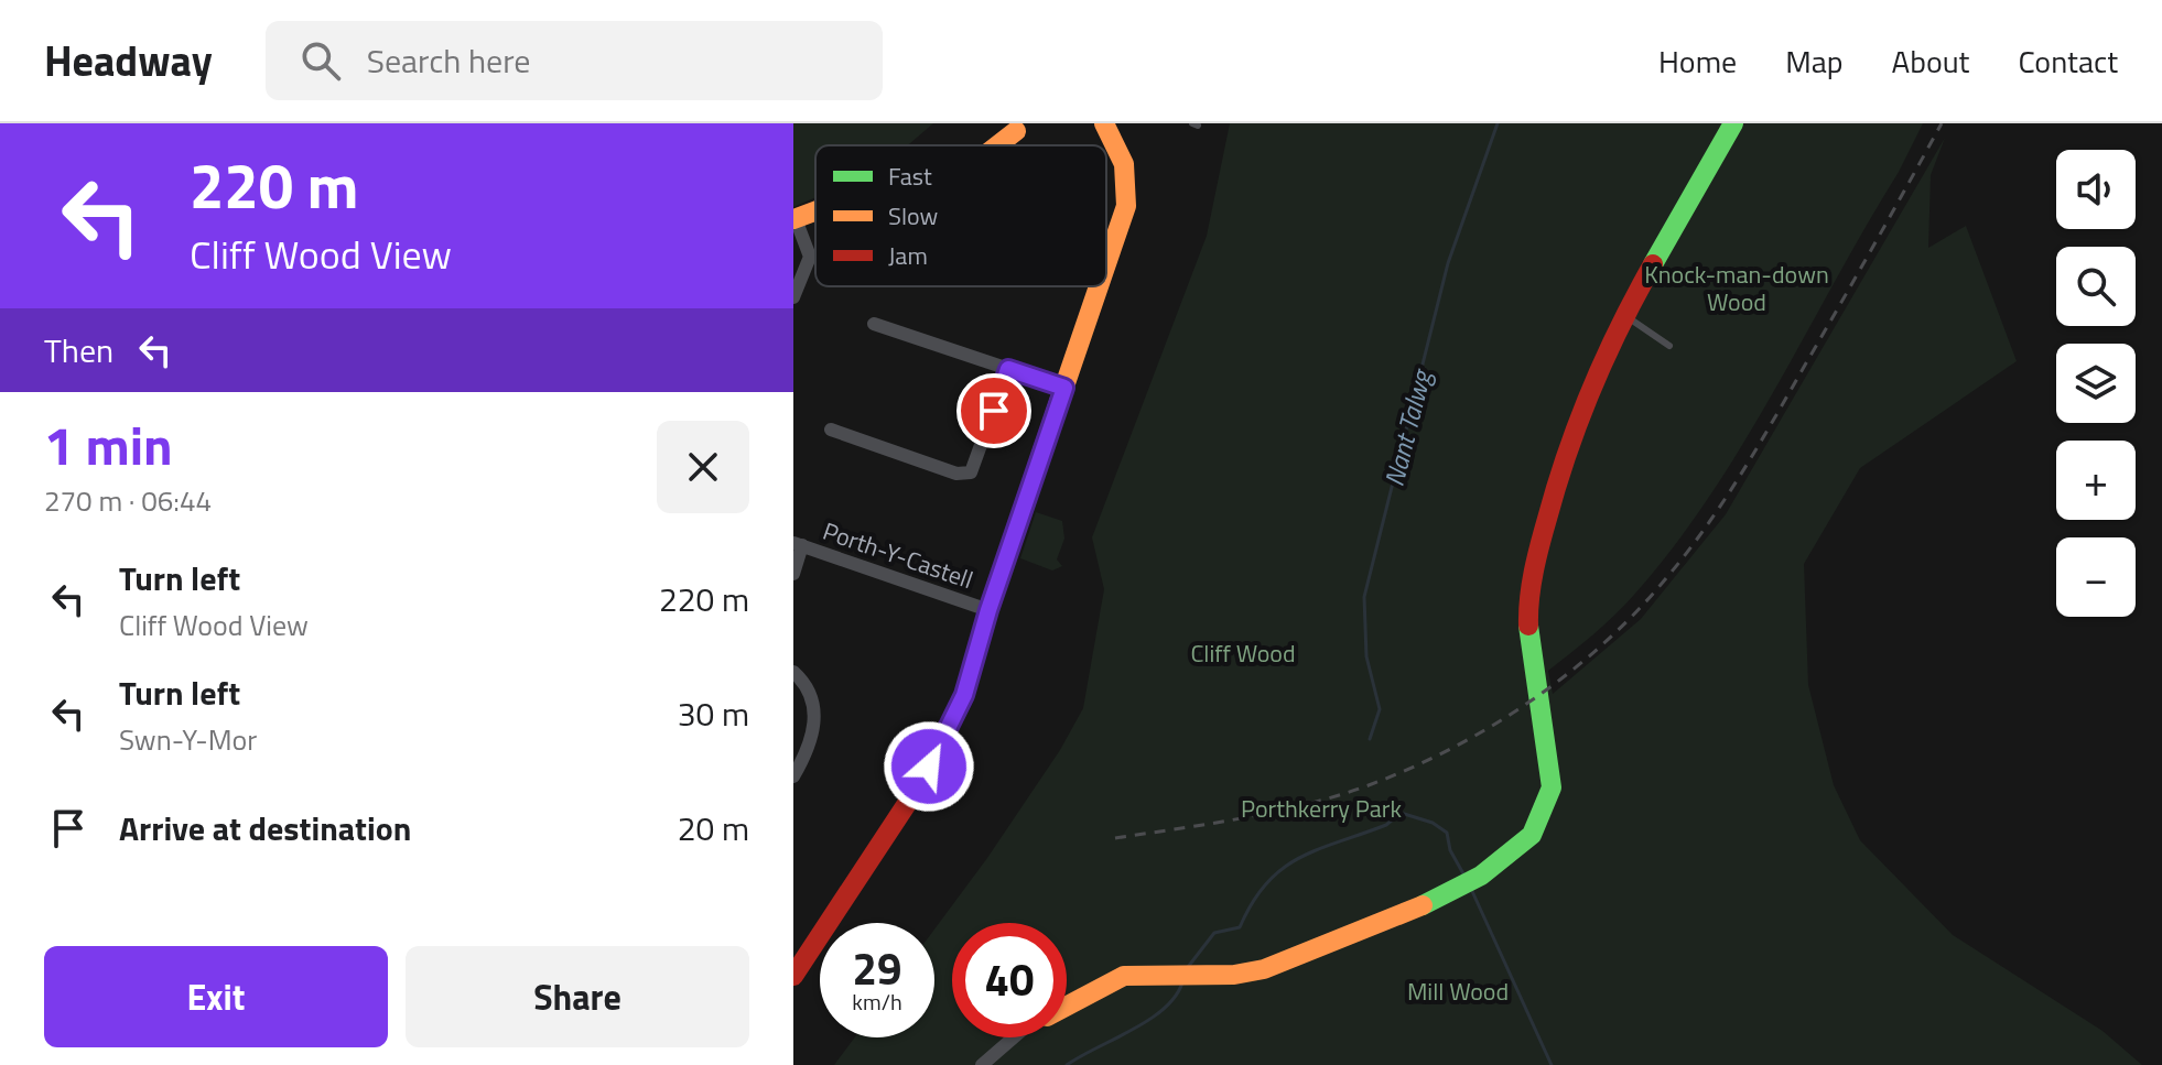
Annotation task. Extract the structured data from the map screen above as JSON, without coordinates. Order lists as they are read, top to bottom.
{
  "streets": {
    "street": ["Porth-Y-Castell"]
  },
  "water": ["Nant Talwg"],
  "parks": [
    "Knock-man-down Wood",
    "Cliff Wood",
    "Porthkerry Park",
    "Mill Wood"
  ],
  "legend": ["Fast", "Slow", "Jam"],
  "page": {
    "header": "Headway",
    "search": "Search here",
    "nav": [
      "Home",
      "Map",
      "About",
      "Contact"
    ],
    "turn": ["220 m", "Cliff Wood View"],
    "map_buttons": ["+", "−"],
    "then": "Then",
    "heading": ["1 min", "270 m · 06:44"],
    "list": [
      {
        "name": "Turn left",
        "note": "Cliff Wood View",
        "value": "220 m"
      },
      {
        "name": "Turn left",
        "note": "Swn-Y-Mor",
        "value": "30 m"
      },
      {
        "name": "Arrive at destination",
        "value": "20 m"
      }
    ],
    "speed": "29 km/h",
    "limit": "40",
    "buttons": ["Exit", "Share"]
  }
}
